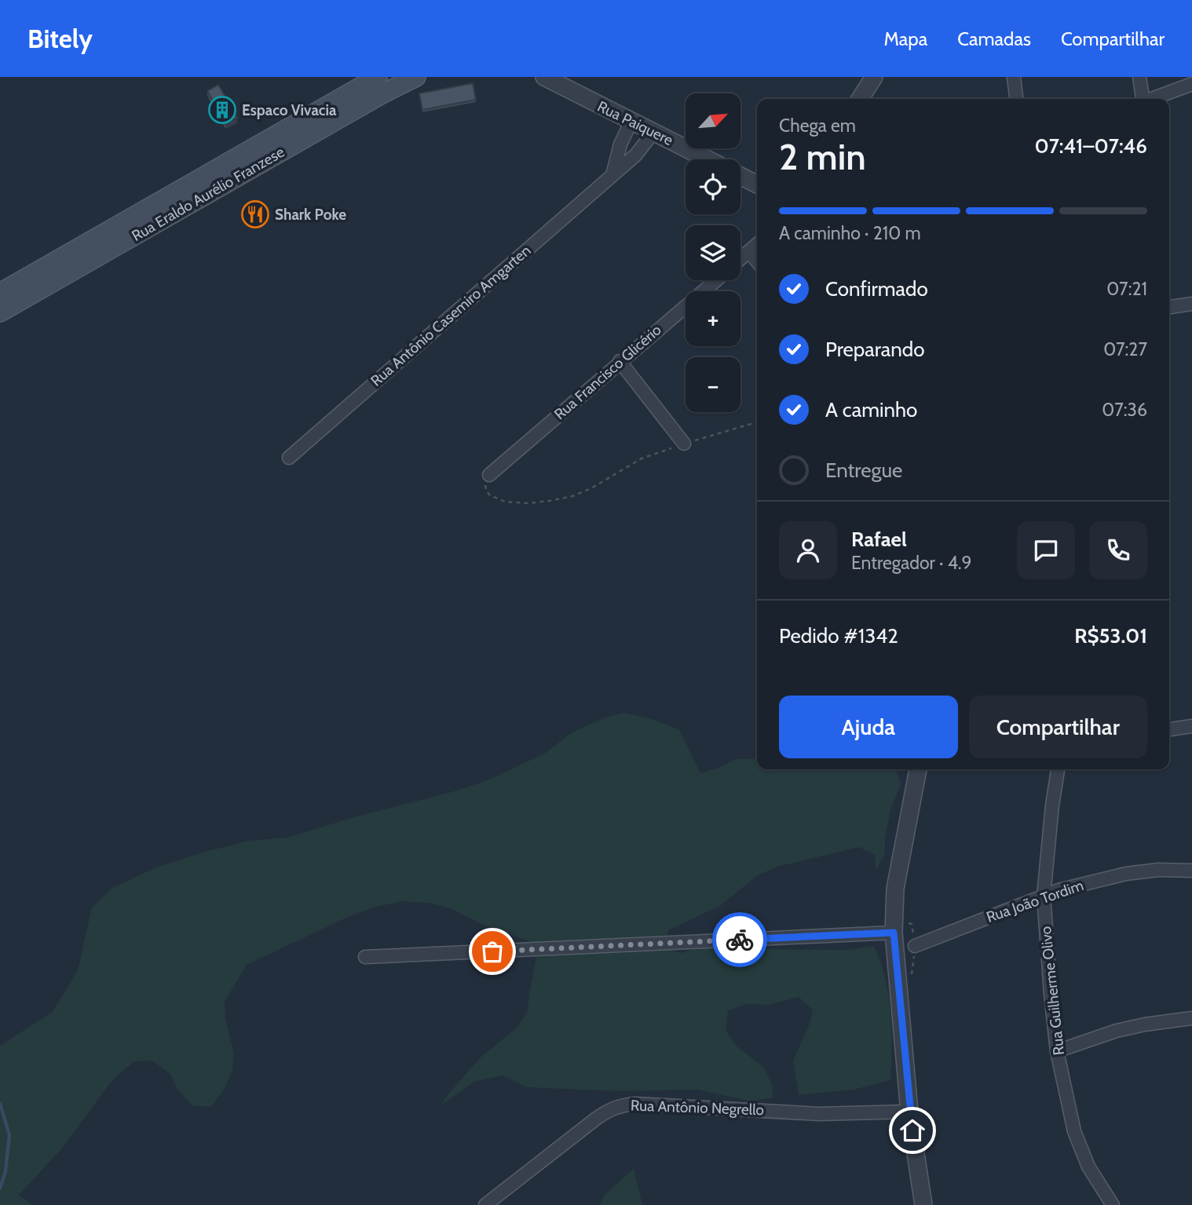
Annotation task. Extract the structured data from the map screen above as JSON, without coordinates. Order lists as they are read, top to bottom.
{
  "streets": {
    "main road": ["Rua Eraldo Aurélio Franzese"],
    "street": [
      "Rua Paiquere",
      "Rua Antônio Casemiro Amgarten",
      "Rua Francisco Glicério",
      "Rua João Tordim",
      "Rua Guilherme Olivo",
      "Rua Antônio Negrello"
    ]
  },
  "crossings": [
    ["Rua Paiquere", "Rua Antônio Casemiro Amgarten"],
    ["Rua João Tordim", "Rua Guilherme Olivo"]
  ],
  "places": {
    "building": ["Espaco Vivacia"],
    "restaurant": ["Shark Poke"]
  },
  "north": "top right",
  "page": {
    "header": "Bitely",
    "nav": ["Mapa", "Camadas", "Compartilhar"],
    "map_buttons": ["+", "−"],
    "heading": ["2 min", "Chega em", "07:41–07:46"],
    "panel": [
      "Rafael",
      "Entregador · 4.9",
      "Pedido #1342",
      "R$53.01"
    ],
    "bar": "A caminho · 210 m",
    "list": [
      ["Confirmado", "07:21"],
      ["Preparando", "07:27"],
      ["A caminho", "07:36"],
      "Entregue"
    ],
    "buttons": ["Ajuda", "Compartilhar"]
  }
}
